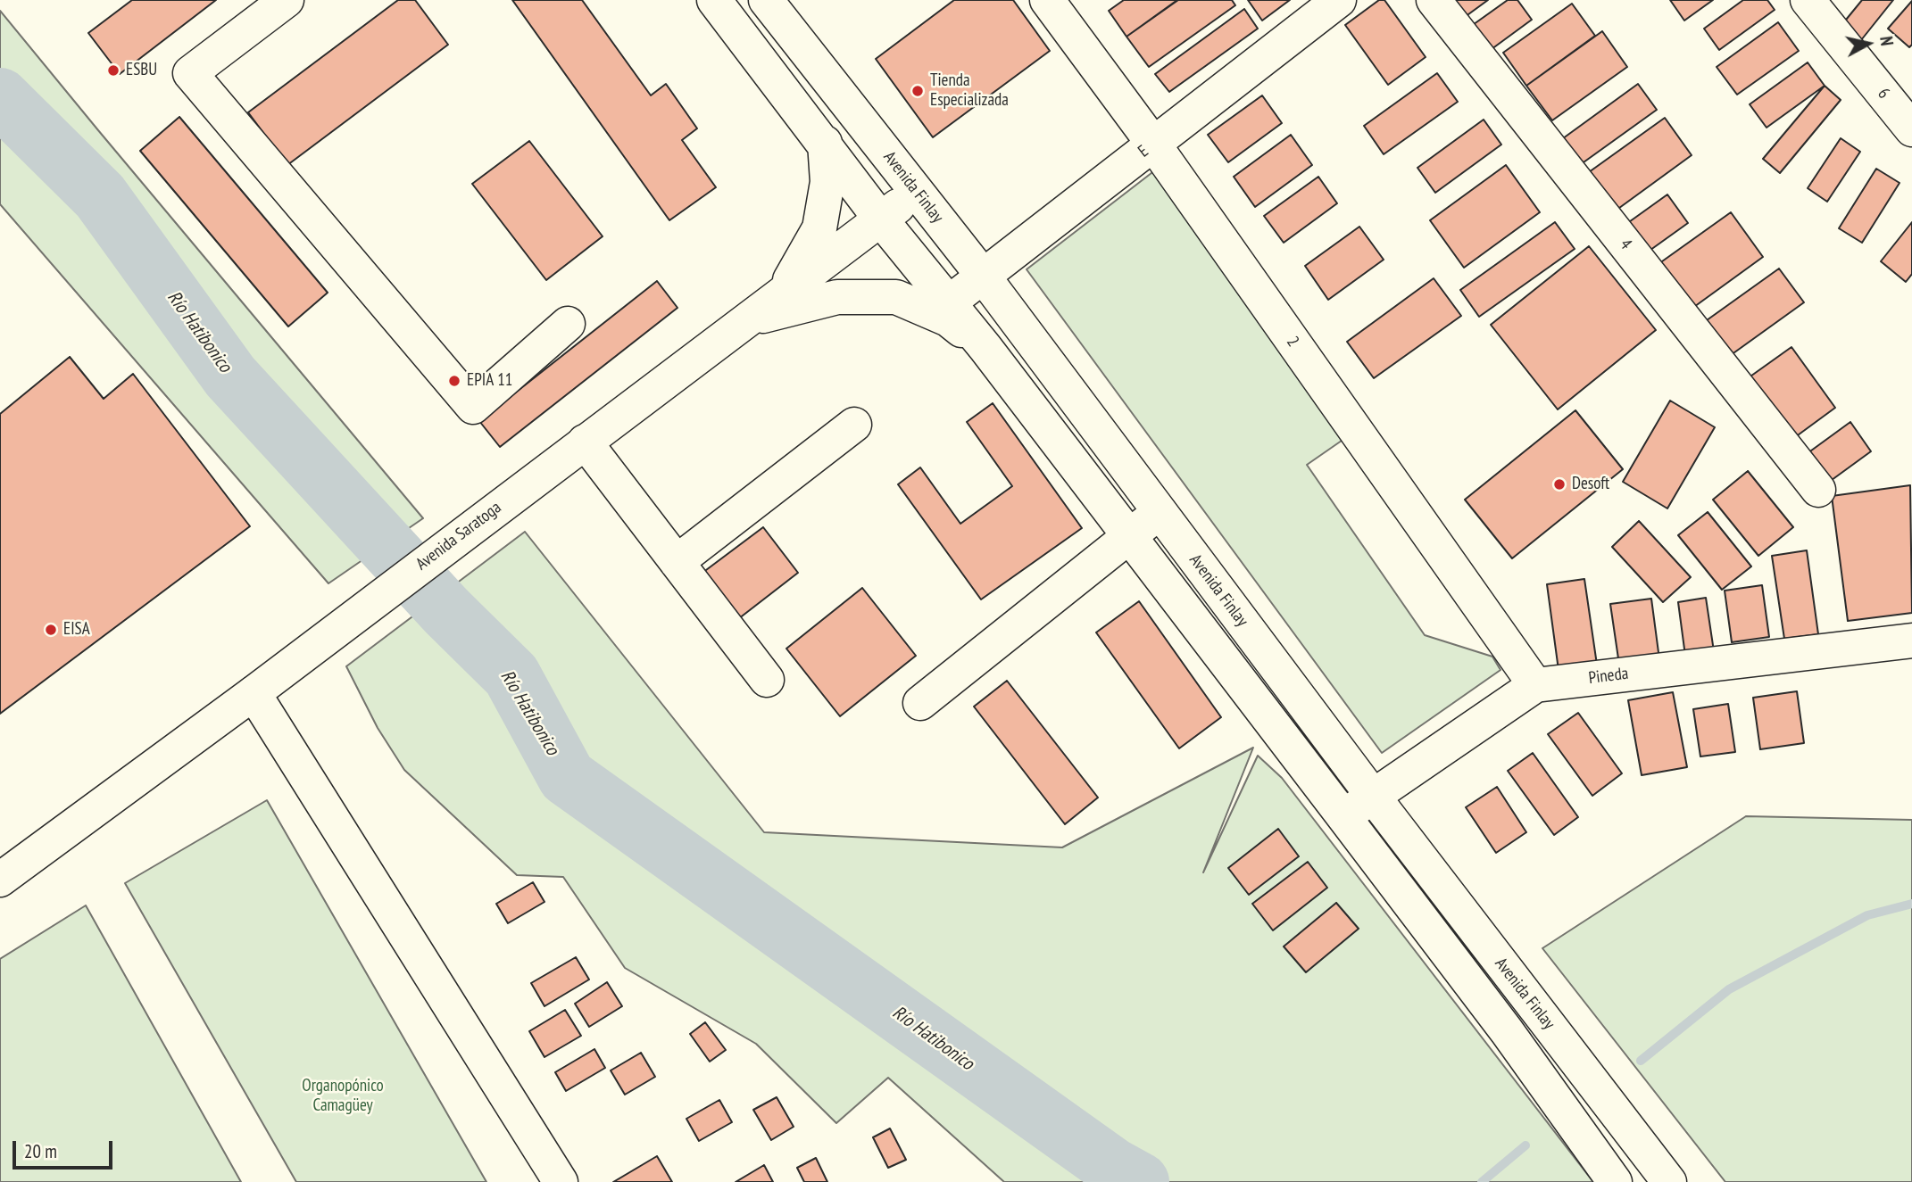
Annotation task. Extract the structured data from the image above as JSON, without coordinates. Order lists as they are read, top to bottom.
{
  "streets": {
    "main road": [
      "6",
      "E",
      "Avenida Finlay",
      "4",
      "2",
      "Avenida Saratoga",
      "Pineda"
    ]
  },
  "crossings": [
    ["E", "Avenida Finlay"],
    ["E", "2"],
    ["Avenida Finlay", "Avenida Saratoga"],
    ["Avenida Finlay", "Pineda"],
    ["2", "Pineda"]
  ],
  "water": ["Río Hatibonico"],
  "parks": ["Organopónico Camagüey"],
  "places": [
    "ESBU",
    "Tienda Especializada",
    "EPIA 11",
    "Desoft",
    "EISA"
  ],
  "scale_bar": "20 m",
  "north": "right"
}
